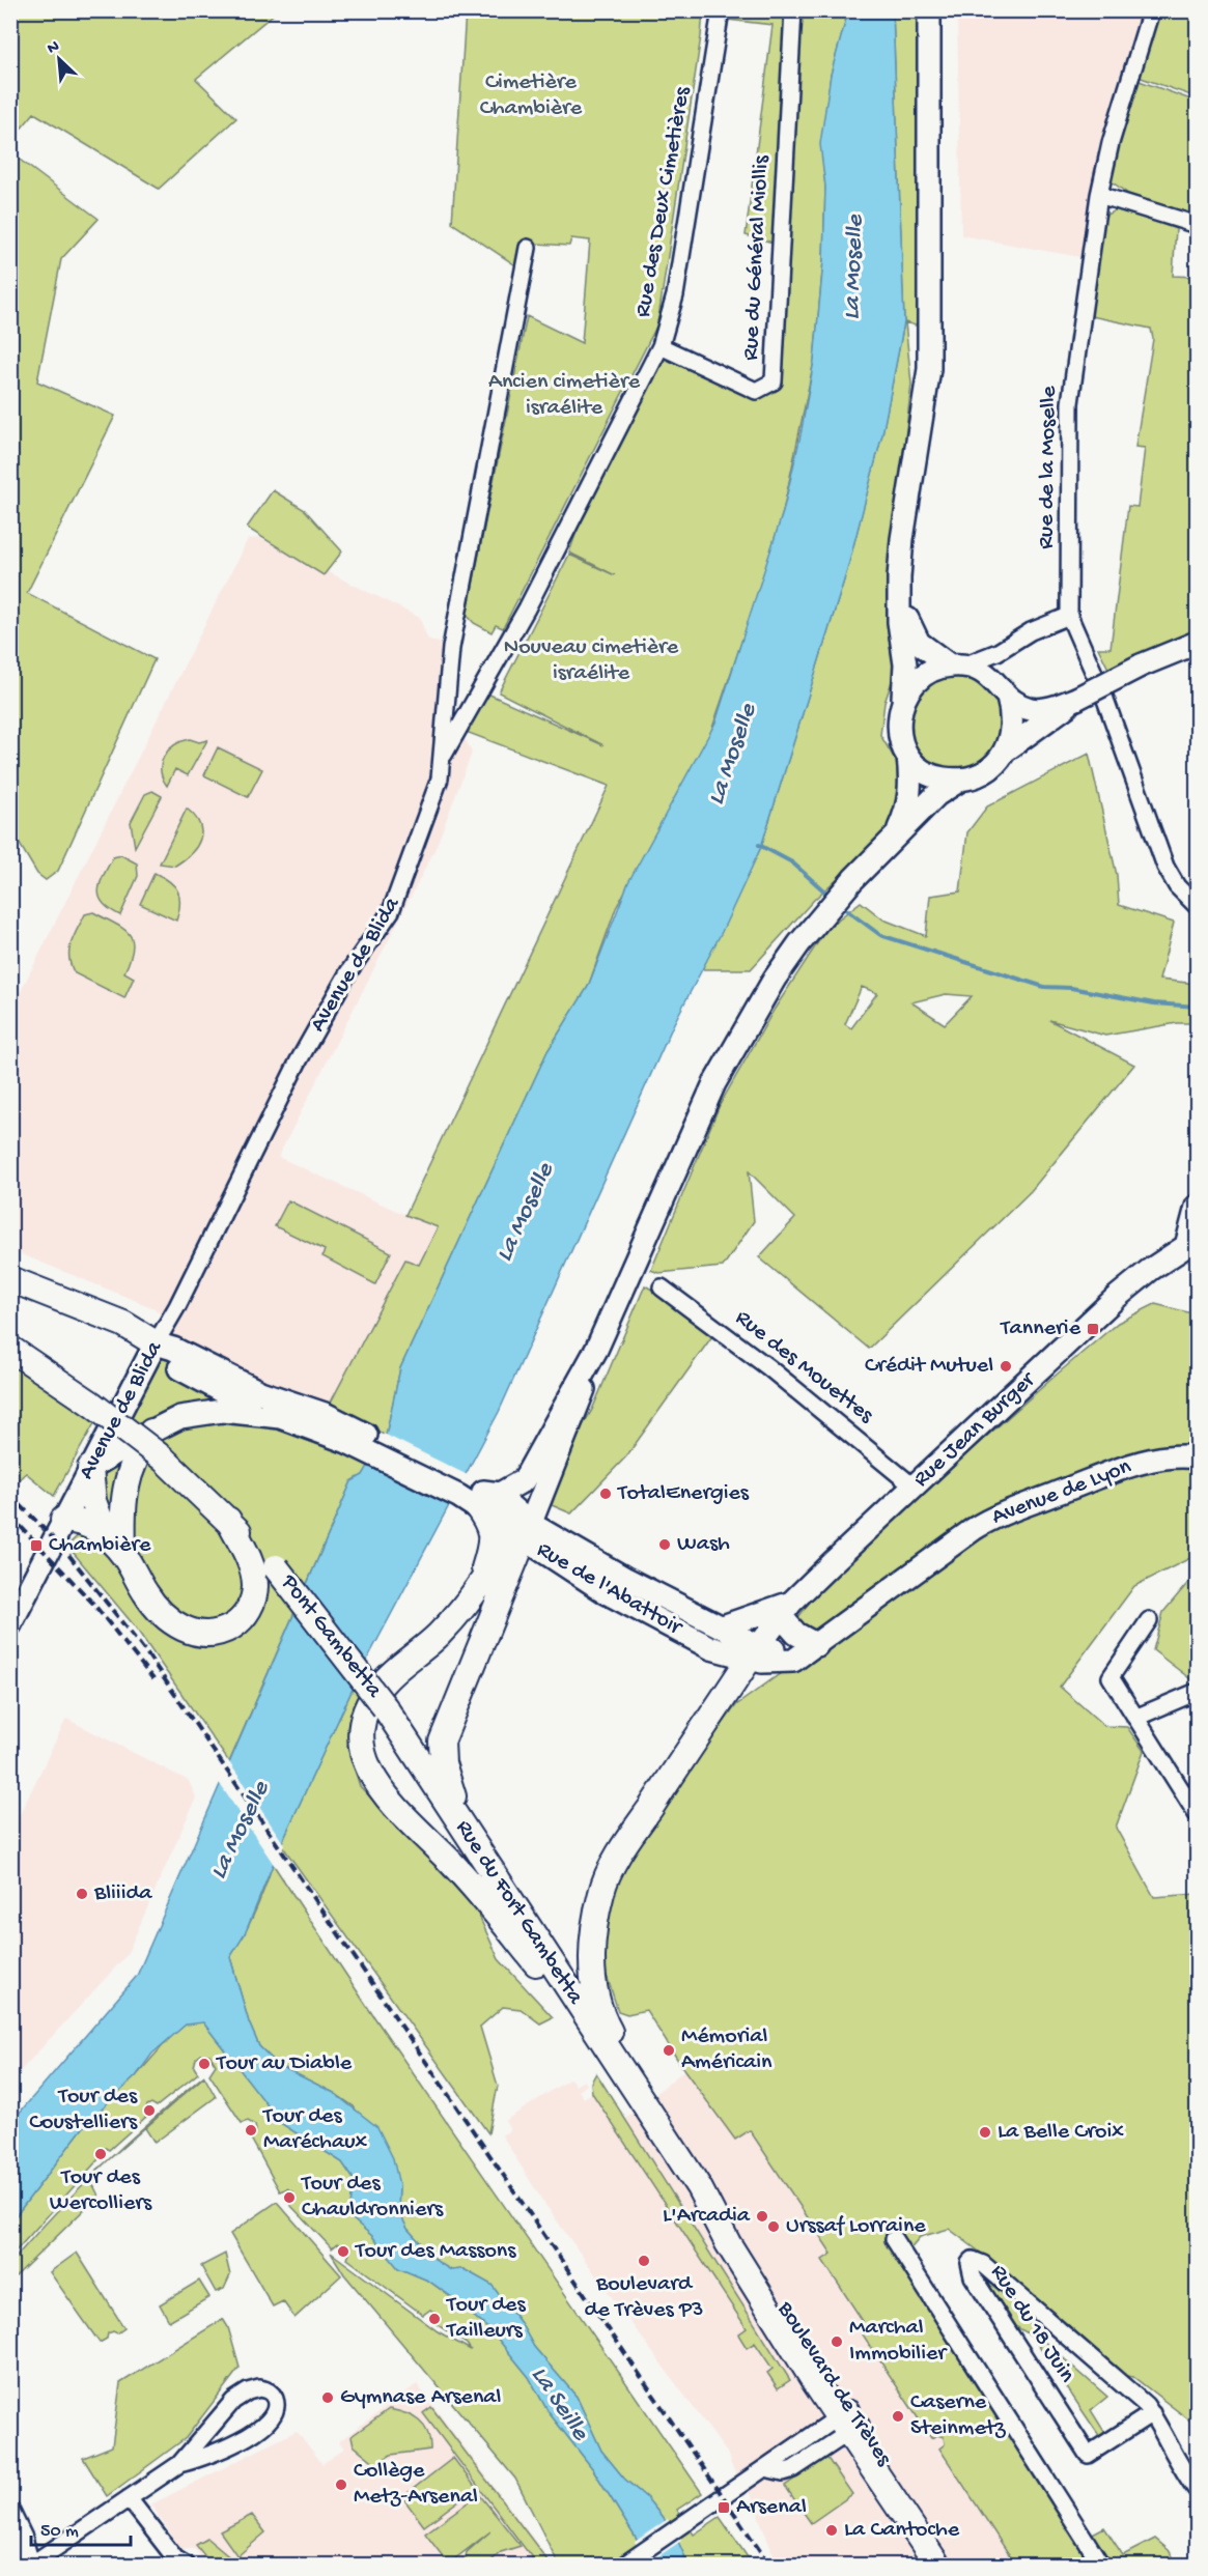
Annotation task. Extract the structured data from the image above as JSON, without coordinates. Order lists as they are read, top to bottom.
{
  "streets": {
    "main road": [
      "Avenue de Blida",
      "Rue Jean Burger",
      "Avenue de Lyon",
      "Rue de l'Abattoir",
      "Pont Gambetta",
      "Rue du Fort Gambetta",
      "Boulevard de Trèves"
    ],
    "street": [
      "Rue des Deux Cimetières",
      "Rue du Général Miollis",
      "Rue de la Moselle",
      "Rue des Mouettes",
      "Rue du 18 Juin"
    ]
  },
  "crossings": [
    ["Rue des Deux Cimetières", "Rue du Général Miollis"],
    ["Rue des Deux Cimetières", "Avenue de Blida"],
    ["Rue des Mouettes", "Rue Jean Burger"],
    ["Rue Jean Burger", "Avenue de Lyon"],
    ["Rue Jean Burger", "Rue de l'Abattoir"],
    ["Avenue de Lyon", "Rue de l'Abattoir"],
    ["Pont Gambetta", "Rue du Fort Gambetta"],
    ["Rue du Fort Gambetta", "Boulevard de Trèves"]
  ],
  "water": ["La Moselle", "La Seille"],
  "parks": ["Cimetière Chambière", "Ancien cimetière israélite", "Nouveau cimetière israélite"],
  "places": {
    "transit": ["Tannerie", "Chambière", "Arsenal"],
    "other": [
      "Crédit Mutuel",
      "TotalEnergies",
      "Wash",
      "Bliiida",
      "Mémorial Américain",
      "Tour au Diable",
      "Tour des Coustelliers",
      "Tour des Maréchaux",
      "La Belle Croix",
      "Tour des Wercolliers",
      "Tour des Chauldronniers",
      "L'Arcadia",
      "Urssaf Lorraine",
      "Tour des Massons",
      "Boulevard de Trèves P3",
      "Tour des Tailleurs",
      "Marchal Immobilier",
      "Gymnase Arsenal",
      "Caserne Steinmetz",
      "Collège Metz-Arsenal",
      "La Cantoche"
    ]
  },
  "scale_bar": "50 m",
  "north": "top left"
}
